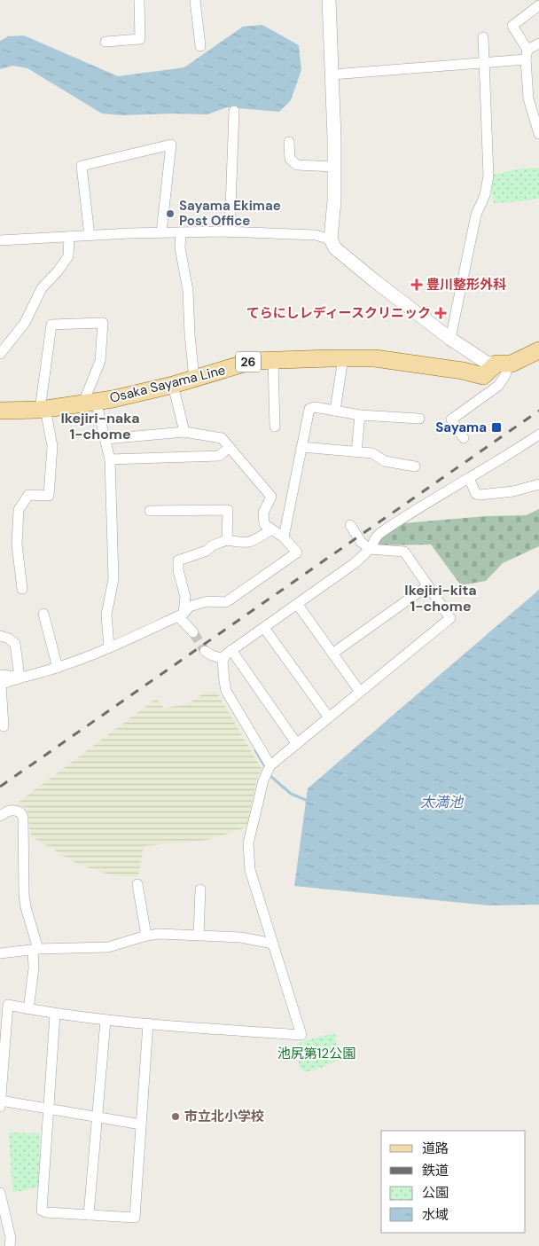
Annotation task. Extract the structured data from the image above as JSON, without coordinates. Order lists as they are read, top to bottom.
{
  "streets": {
    "main road": ["26", "Osaka Sayama Line"]
  },
  "districts": ["Ikejiri-naka 1-chome", "Ikejiri-kita 1-chome"],
  "water": ["太満池"],
  "parks": ["池尻第12公園"],
  "places": {
    "other": ["Sayama Ekimae Post Office", "市立北小学校"],
    "health": ["豊川整形外科", "てらにしレディースクリニック"],
    "transit": ["Sayama"]
  },
  "legend": [
    "道路",
    "鉄道",
    "公園",
    "水域"
  ]
}
